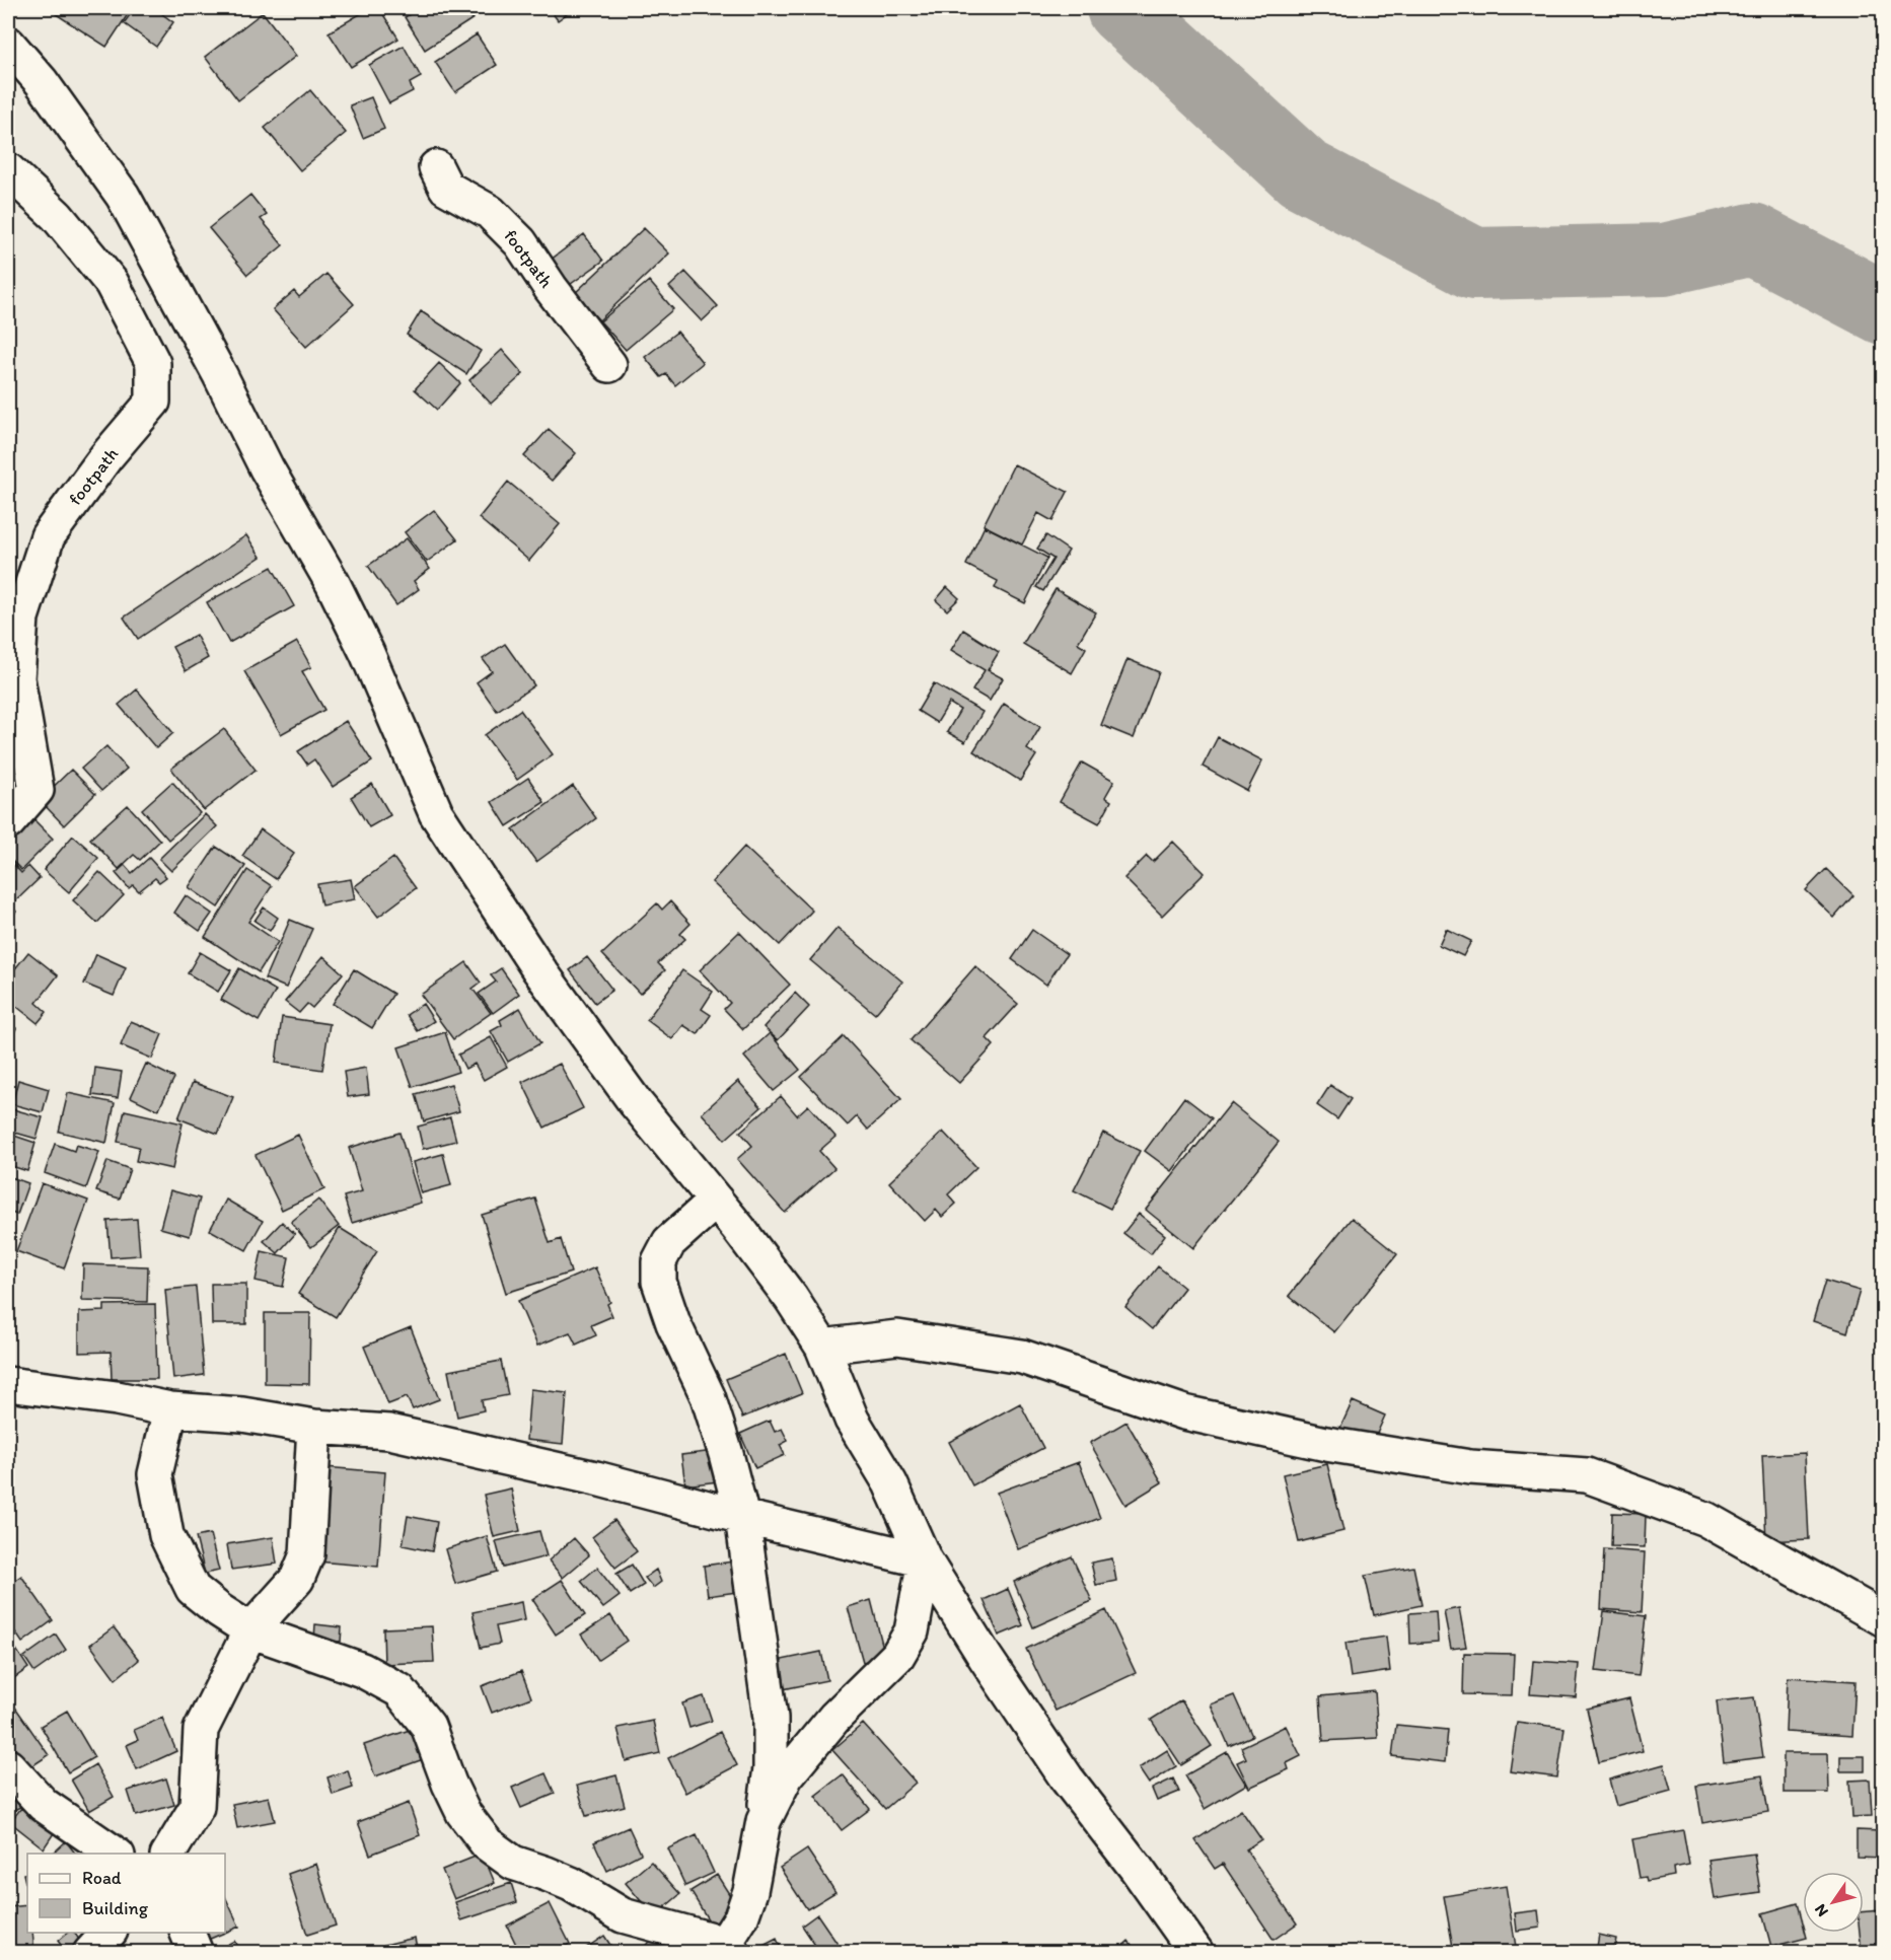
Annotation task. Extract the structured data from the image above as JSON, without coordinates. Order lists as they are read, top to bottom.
{
  "streets": {
    "street": ["footpath"]
  },
  "legend": ["Road", "Building"],
  "north": "bottom left"
}
